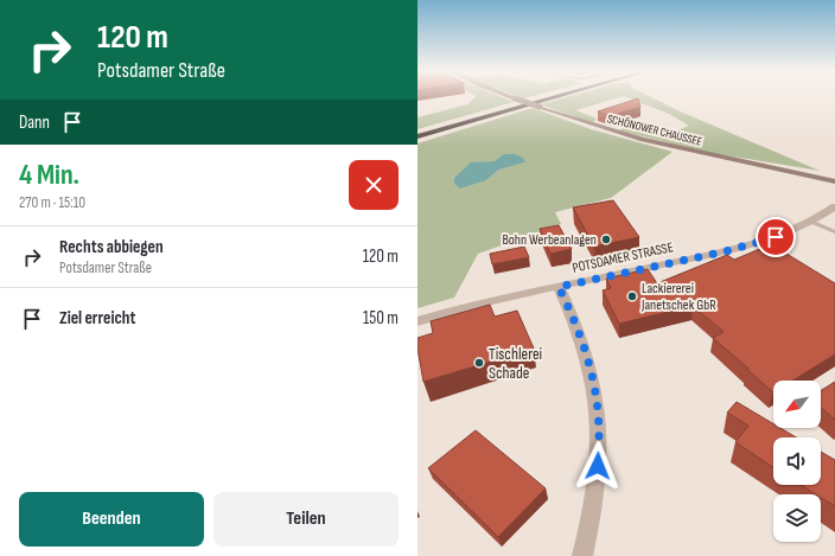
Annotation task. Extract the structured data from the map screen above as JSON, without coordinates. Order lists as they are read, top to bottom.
{
  "streets": {
    "main road": ["SCHÖNOWER CHAUSSEE"],
    "street": ["POTSDAMER STRASSE"]
  },
  "places": ["Bohn Werbeanlagen", "Lackiererei Janetschek GbR", "Tischlerei Schade"],
  "north": "bottom left",
  "page": {
    "turn": ["120 m", "Potsdamer Straße"],
    "then": "Dann",
    "heading": ["4 Min.", "270 m · 15:10"],
    "list": [
      {
        "name": "Rechts abbiegen",
        "note": "Potsdamer Straße",
        "value": "120 m"
      },
      {
        "name": "Ziel erreicht",
        "value": "150 m"
      }
    ],
    "buttons": ["Beenden", "Teilen"]
  }
}
